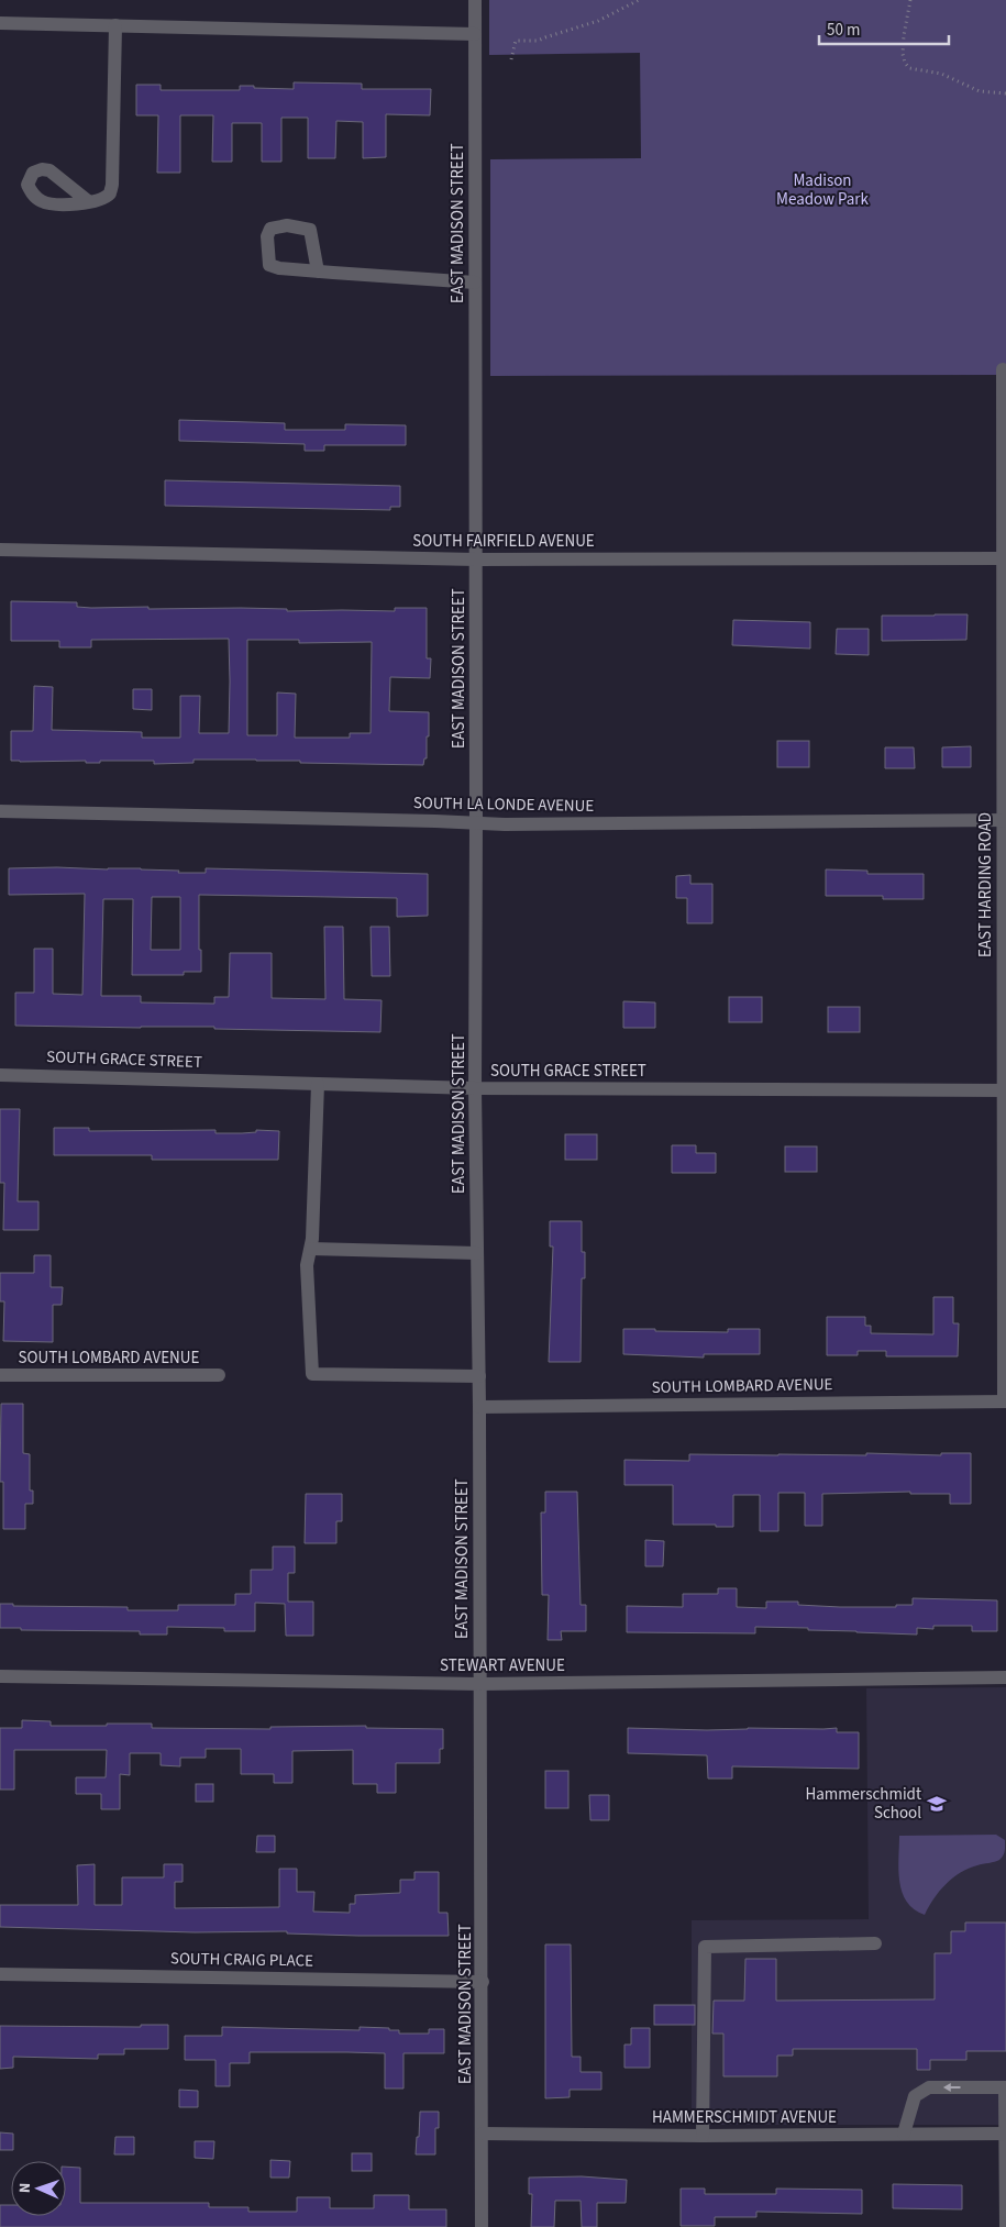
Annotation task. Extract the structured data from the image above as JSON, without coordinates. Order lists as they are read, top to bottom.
{
  "streets": {
    "street": [
      "EAST MADISON STREET",
      "SOUTH FAIRFIELD AVENUE",
      "SOUTH LA LONDE AVENUE",
      "EAST HARDING ROAD",
      "SOUTH GRACE STREET",
      "SOUTH LOMBARD AVENUE",
      "STEWART AVENUE",
      "SOUTH CRAIG PLACE",
      "HAMMERSCHMIDT AVENUE"
    ]
  },
  "crossings": [
    ["EAST MADISON STREET", "SOUTH FAIRFIELD AVENUE"],
    ["EAST MADISON STREET", "SOUTH LA LONDE AVENUE"],
    ["EAST MADISON STREET", "SOUTH GRACE STREET"],
    ["EAST MADISON STREET", "SOUTH LOMBARD AVENUE"],
    ["EAST MADISON STREET", "STEWART AVENUE"],
    ["EAST MADISON STREET", "SOUTH CRAIG PLACE"],
    ["EAST MADISON STREET", "HAMMERSCHMIDT AVENUE"],
    ["SOUTH FAIRFIELD AVENUE", "EAST HARDING ROAD"],
    ["SOUTH LA LONDE AVENUE", "EAST HARDING ROAD"],
    ["EAST HARDING ROAD", "SOUTH GRACE STREET"],
    ["EAST HARDING ROAD", "SOUTH LOMBARD AVENUE"]
  ],
  "parks": ["Madison Meadow Park"],
  "places": {
    "school or university": ["Hammerschmidt School"]
  },
  "scale_bar": "50 m",
  "north": "left"
}
